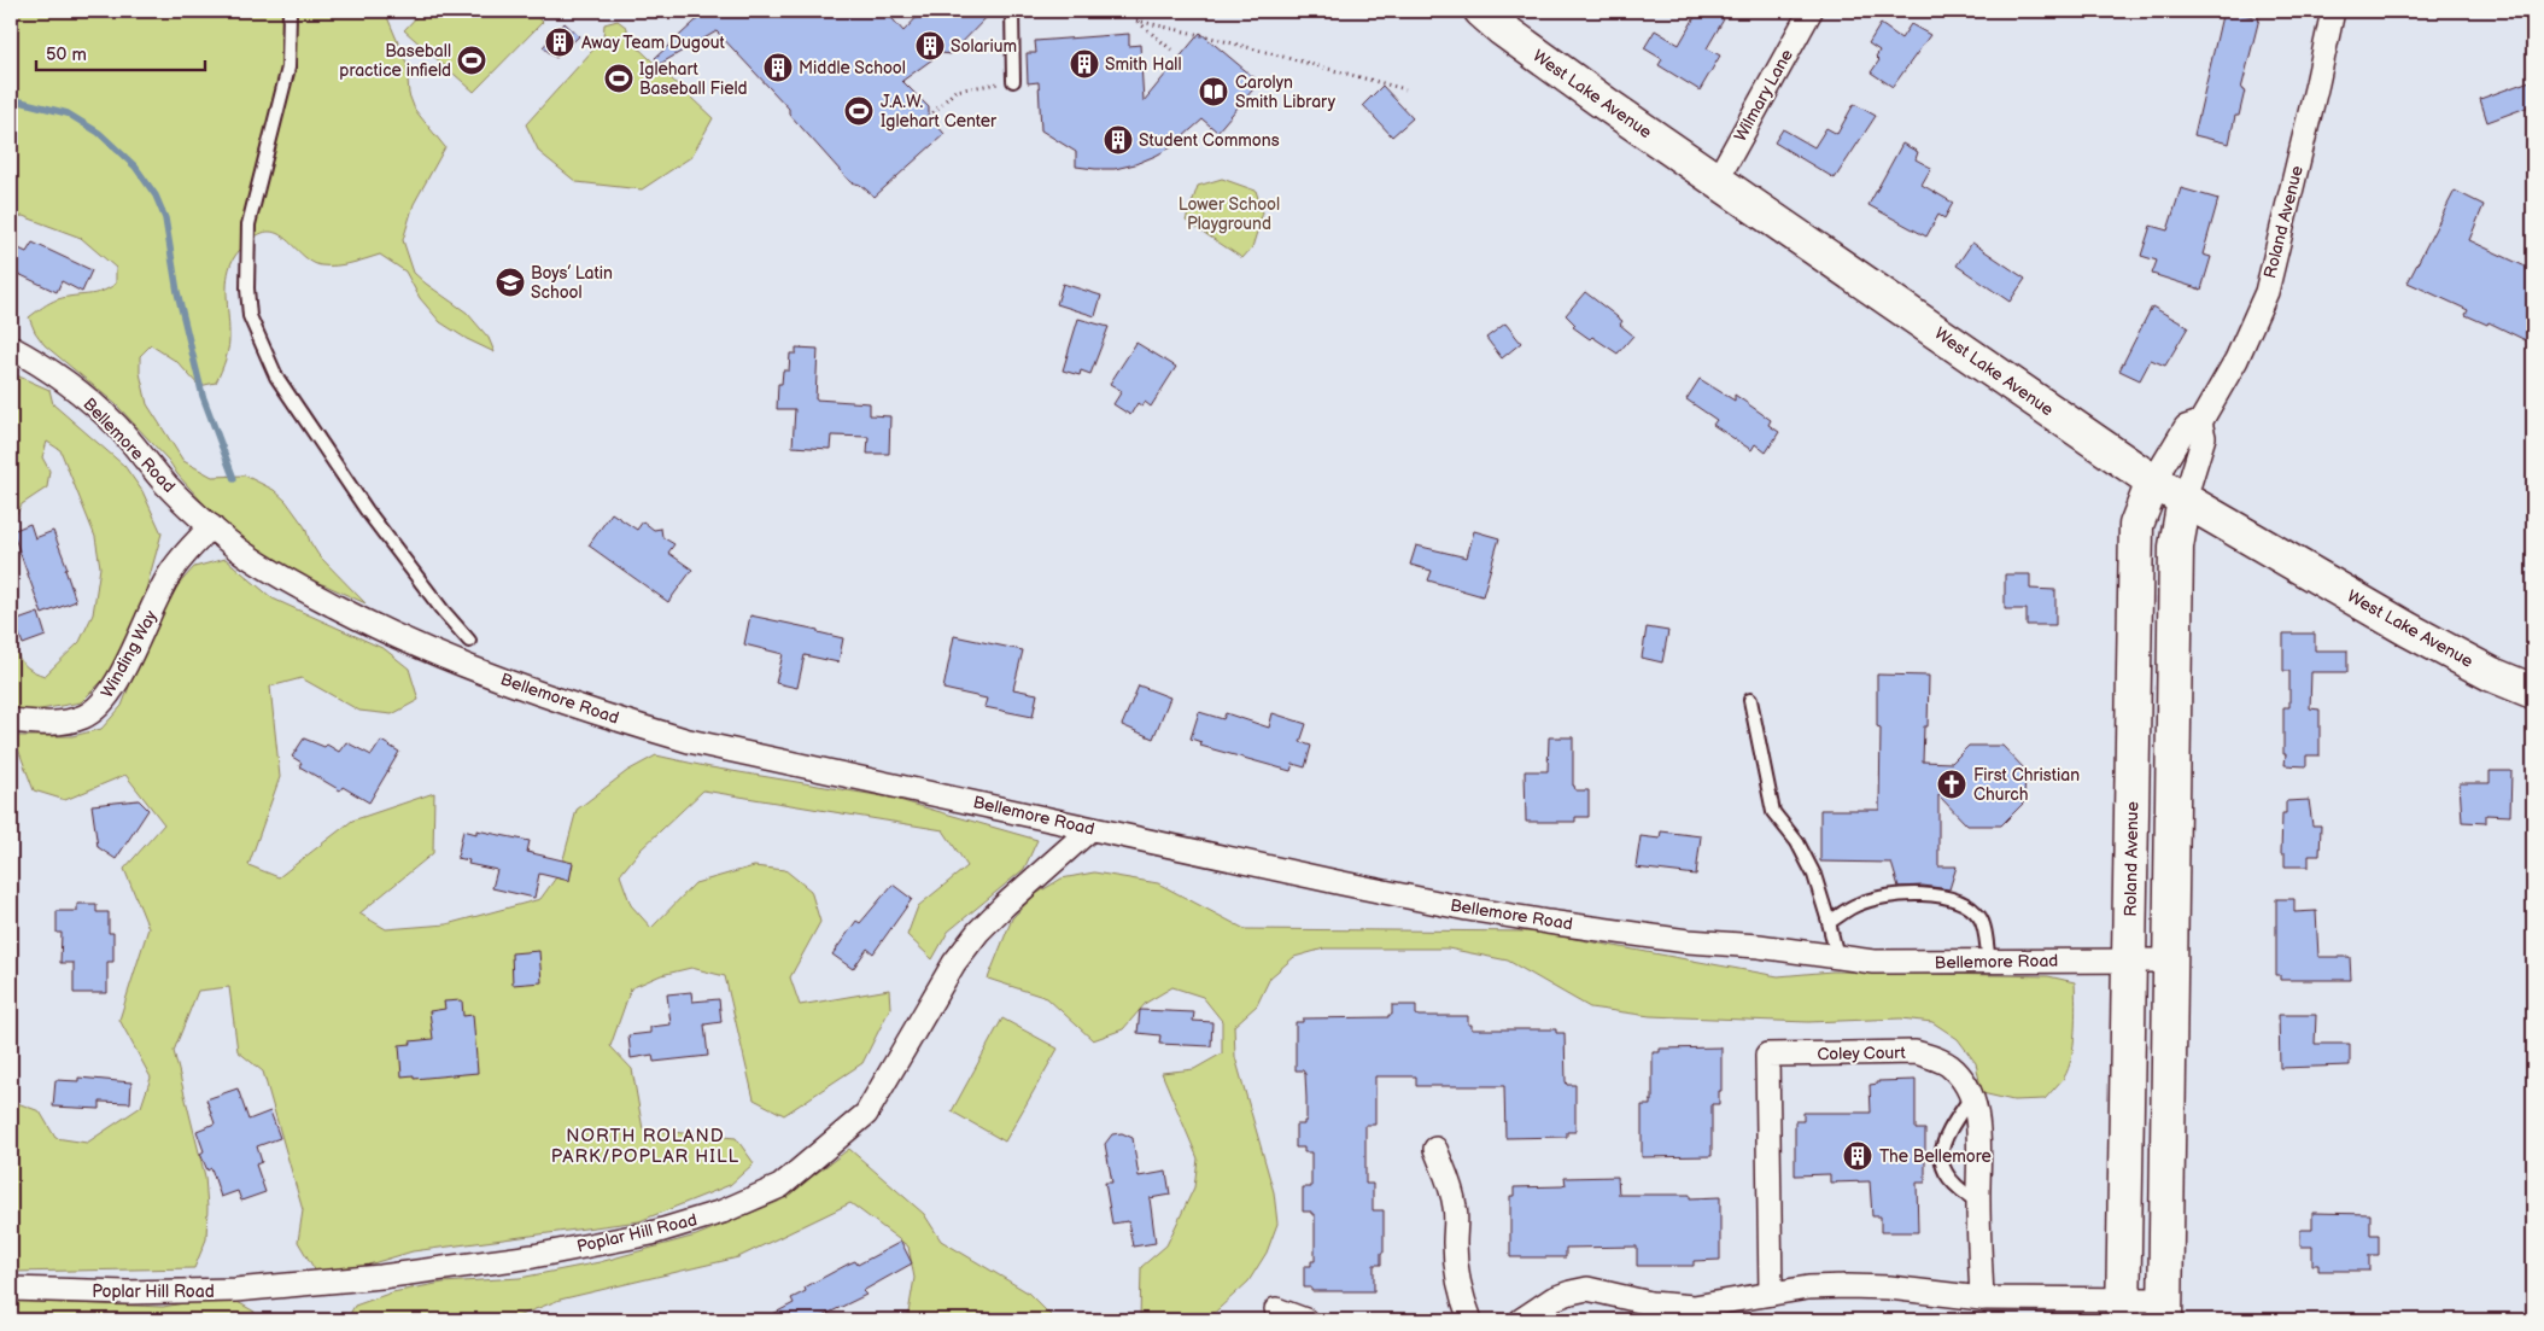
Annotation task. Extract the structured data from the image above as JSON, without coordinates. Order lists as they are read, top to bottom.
{
  "streets": {
    "street": [
      "West Lake Avenue",
      "Wilmary Lane",
      "Roland Avenue",
      "Bellemore Road",
      "Winding Way",
      "Coley Court",
      "Poplar Hill Road"
    ]
  },
  "crossings": [
    ["West Lake Avenue", "Wilmary Lane"],
    ["West Lake Avenue", "Roland Avenue"],
    ["Roland Avenue", "Bellemore Road"],
    ["Bellemore Road", "Winding Way"],
    ["Bellemore Road", "Poplar Hill Road"]
  ],
  "districts": ["NORTH ROLAND PARK/POPLAR HILL"],
  "parks": ["Lower School Playground"],
  "places": {
    "building": [
      "Away Team Dugout",
      "Solarium",
      "Smith Hall",
      "Middle School",
      "Student Commons",
      "The Bellemore"
    ],
    "sports": ["Baseball practice infield", "Iglehart Baseball Field", "J.A.W. Iglehart Center"],
    "library": ["Carolyn Smith Library"],
    "school or university": ["Boys’ Latin School"],
    "church": ["First Christian Church"]
  },
  "scale_bar": "50 m"
}
